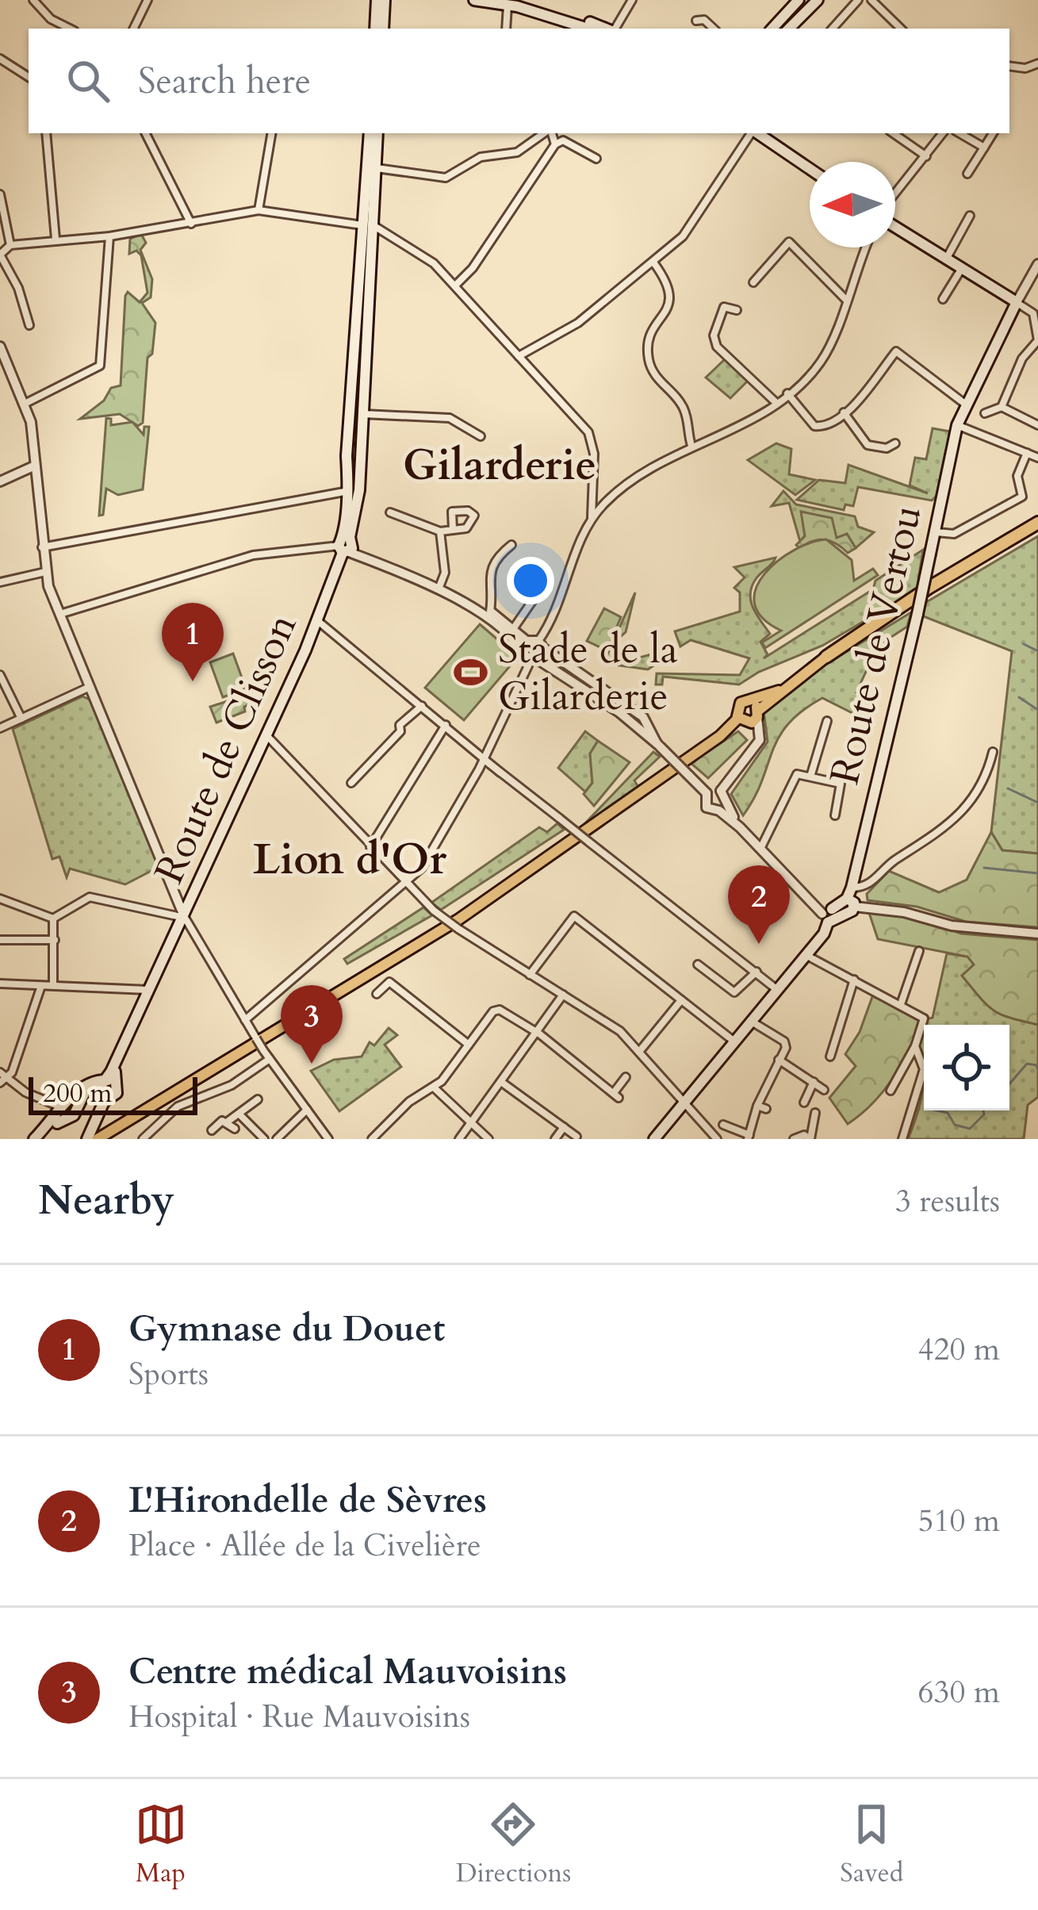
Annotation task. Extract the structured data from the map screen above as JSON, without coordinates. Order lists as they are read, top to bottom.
{
  "streets": {
    "main road": ["Route de Vertou", "Route de Clisson"]
  },
  "districts": ["Gilarderie", "Lion d'Or"],
  "places": {
    "sports": ["Stade de la Gilarderie"]
  },
  "scale_bar": "200 m",
  "north": "left",
  "page": {
    "search": "Search here",
    "pins": ["1", "2", "3"],
    "scale": "200 m",
    "heading": ["Nearby", "3 results"],
    "list": [
      {
        "mark": "1",
        "name": "Gymnase du Douet",
        "note": "Sports",
        "value": "420 m"
      },
      {
        "mark": "2",
        "name": "L'Hirondelle de Sèvres",
        "note": "Place · Allée de la Civelière",
        "value": "510 m"
      },
      {
        "mark": "3",
        "name": "Centre médical Mauvoisins",
        "note": "Hospital · Rue Mauvoisins",
        "value": "630 m"
      }
    ],
    "nav": ["Map", "Directions", "Saved"]
  }
}
